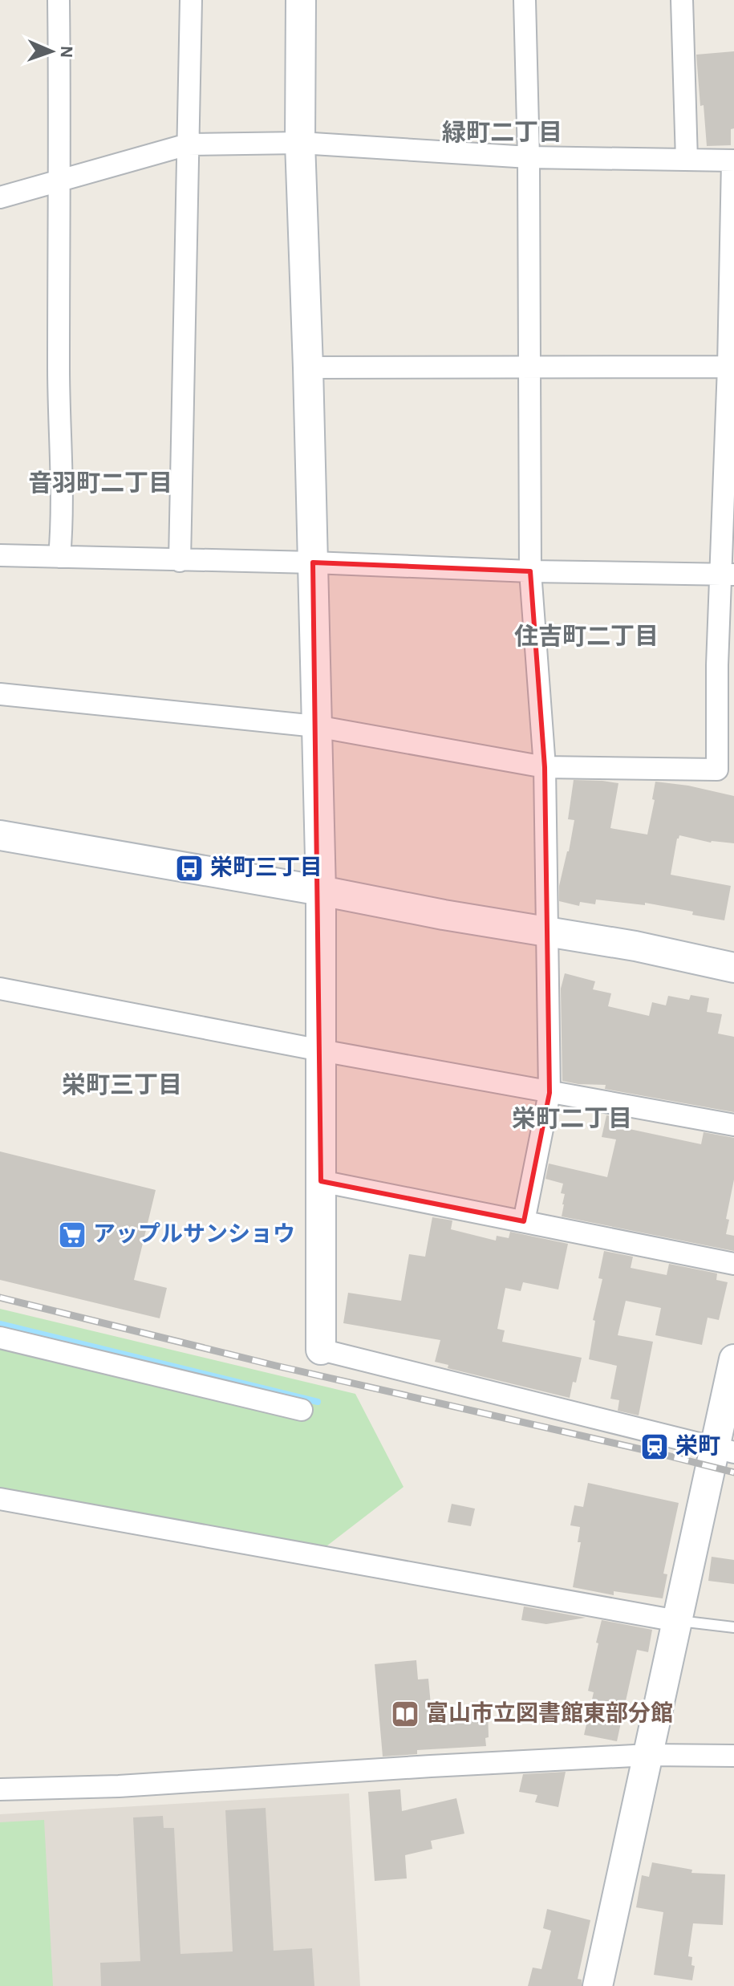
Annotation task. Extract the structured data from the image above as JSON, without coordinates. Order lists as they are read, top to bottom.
{
  "districts": [
    "緑町二丁目",
    "音羽町二丁目",
    "住吉町二丁目",
    "栄町三丁目",
    "栄町二丁目"
  ],
  "places": {
    "bus stop": ["栄町三丁目"],
    "supermarket": ["アップルサンショウ"],
    "station": ["栄町"],
    "library": ["富山市立図書館東部分館"]
  },
  "north": "right"
}
